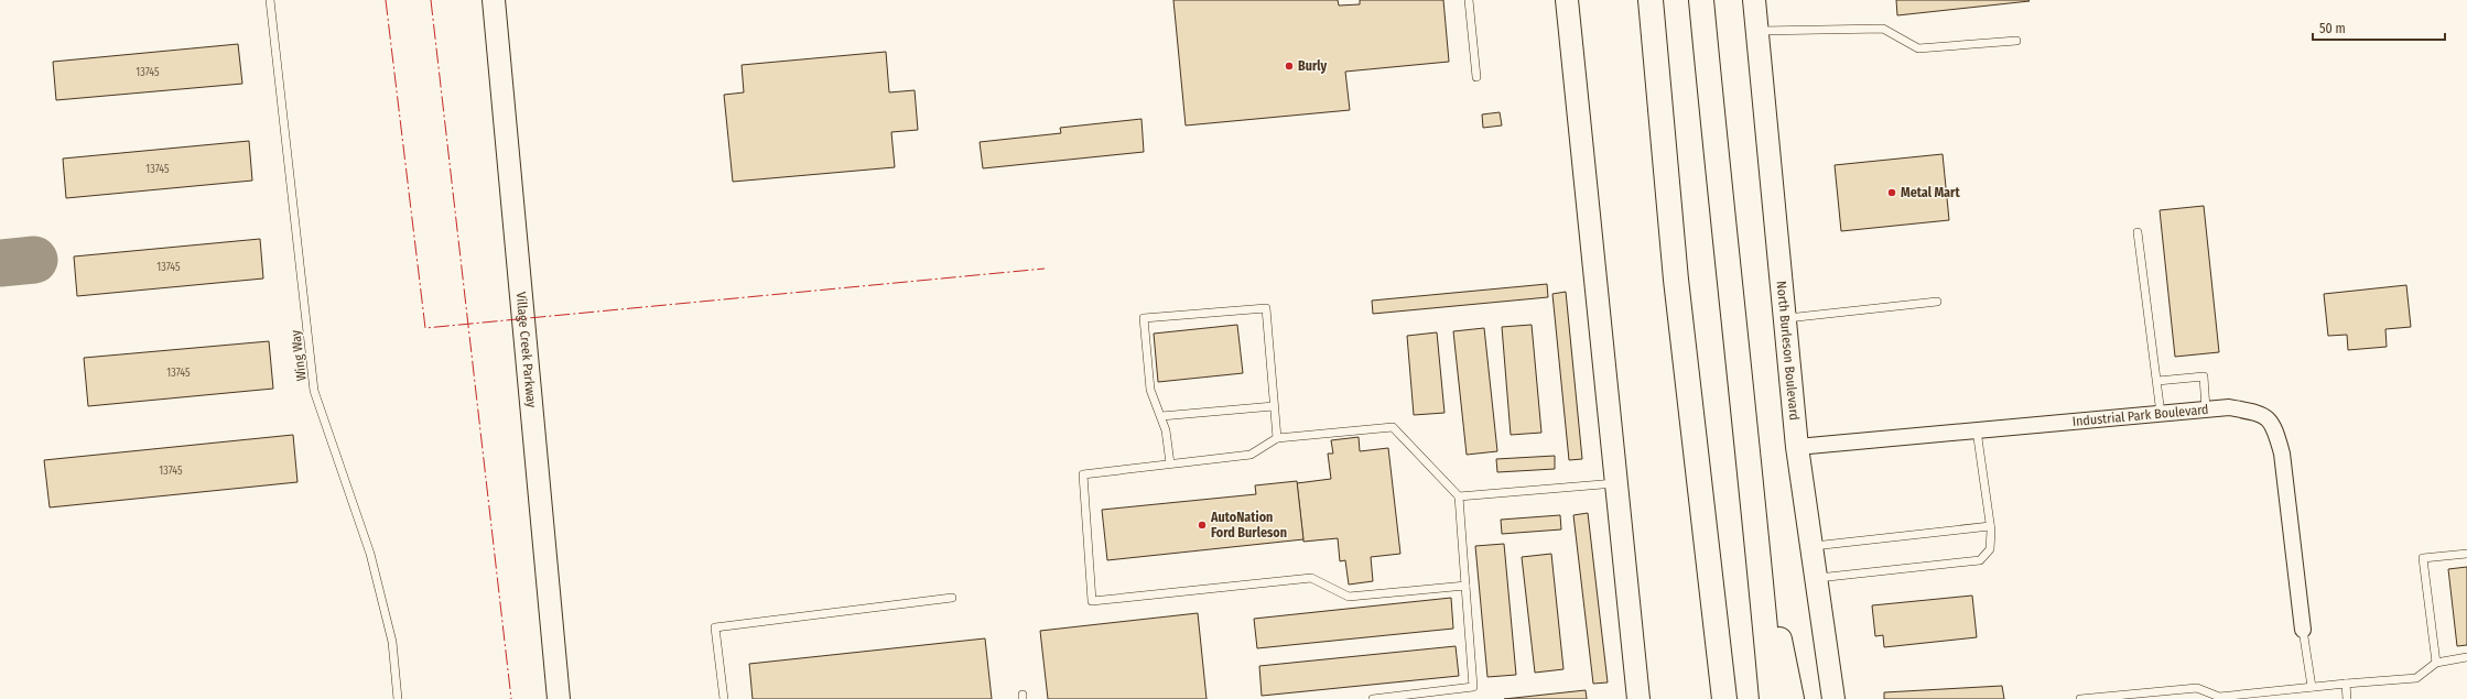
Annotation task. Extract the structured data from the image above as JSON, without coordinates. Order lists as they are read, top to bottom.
{
  "streets": {
    "main road": ["Village Creek Parkway", "North Burleson Boulevard"],
    "street": ["Industrial Park Boulevard"],
    "lane": ["Wing Way"]
  },
  "crossings": [
    ["North Burleson Boulevard", "Industrial Park Boulevard"]
  ],
  "places": ["Burly", "Metal Mart", "AutoNation Ford Burleson"],
  "house_numbers": [
    "13745",
    "13745",
    "13745",
    "13745",
    "13745"
  ],
  "scale_bar": "50 m"
}
